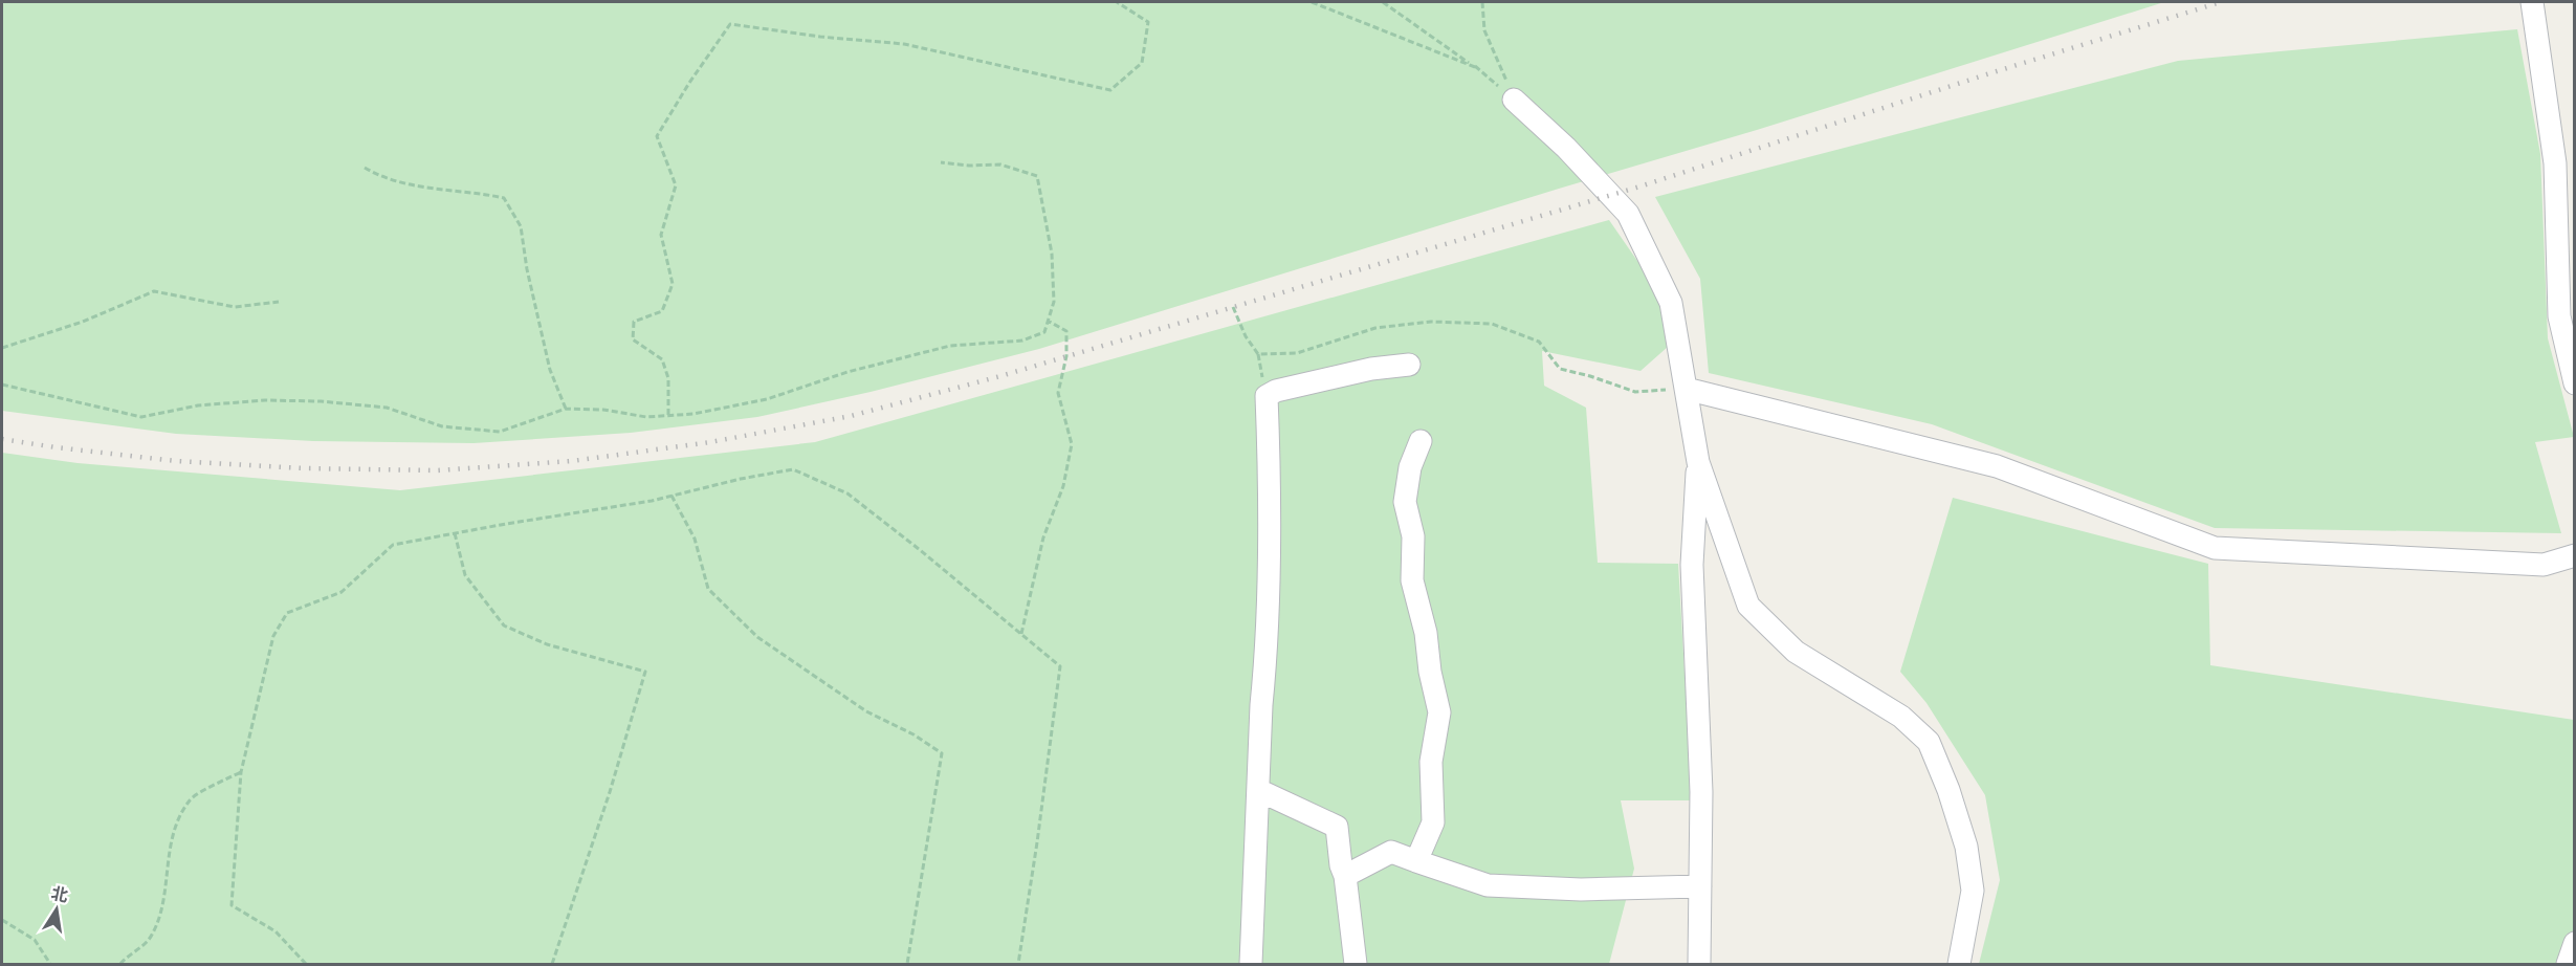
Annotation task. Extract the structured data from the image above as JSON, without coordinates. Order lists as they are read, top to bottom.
{
  "north": "top"
}
